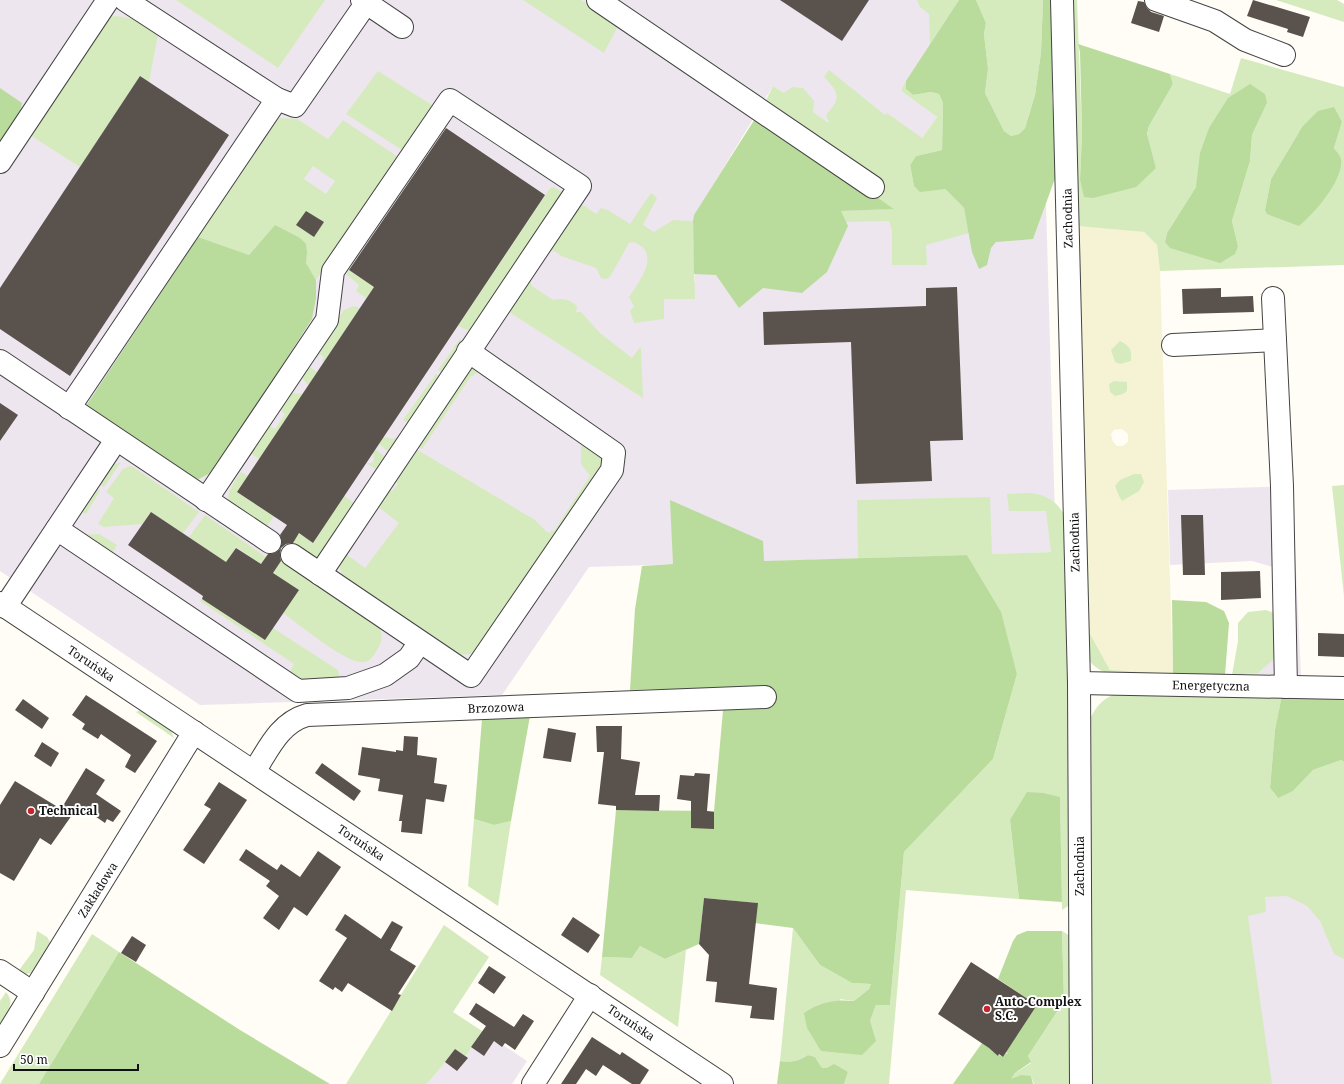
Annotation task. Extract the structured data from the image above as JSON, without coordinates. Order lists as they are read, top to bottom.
{
  "streets": {
    "street": [
      "Zachodnia",
      "Toruńska",
      "Energetyczna",
      "Brzozowa",
      "Zakładowa"
    ]
  },
  "crossings": [
    ["Zachodnia", "Energetyczna"],
    ["Toruńska", "Brzozowa"],
    ["Toruńska", "Zakładowa"]
  ],
  "places": ["Technical", "Auto-Complex S.C."],
  "scale_bar": "50 m"
}
